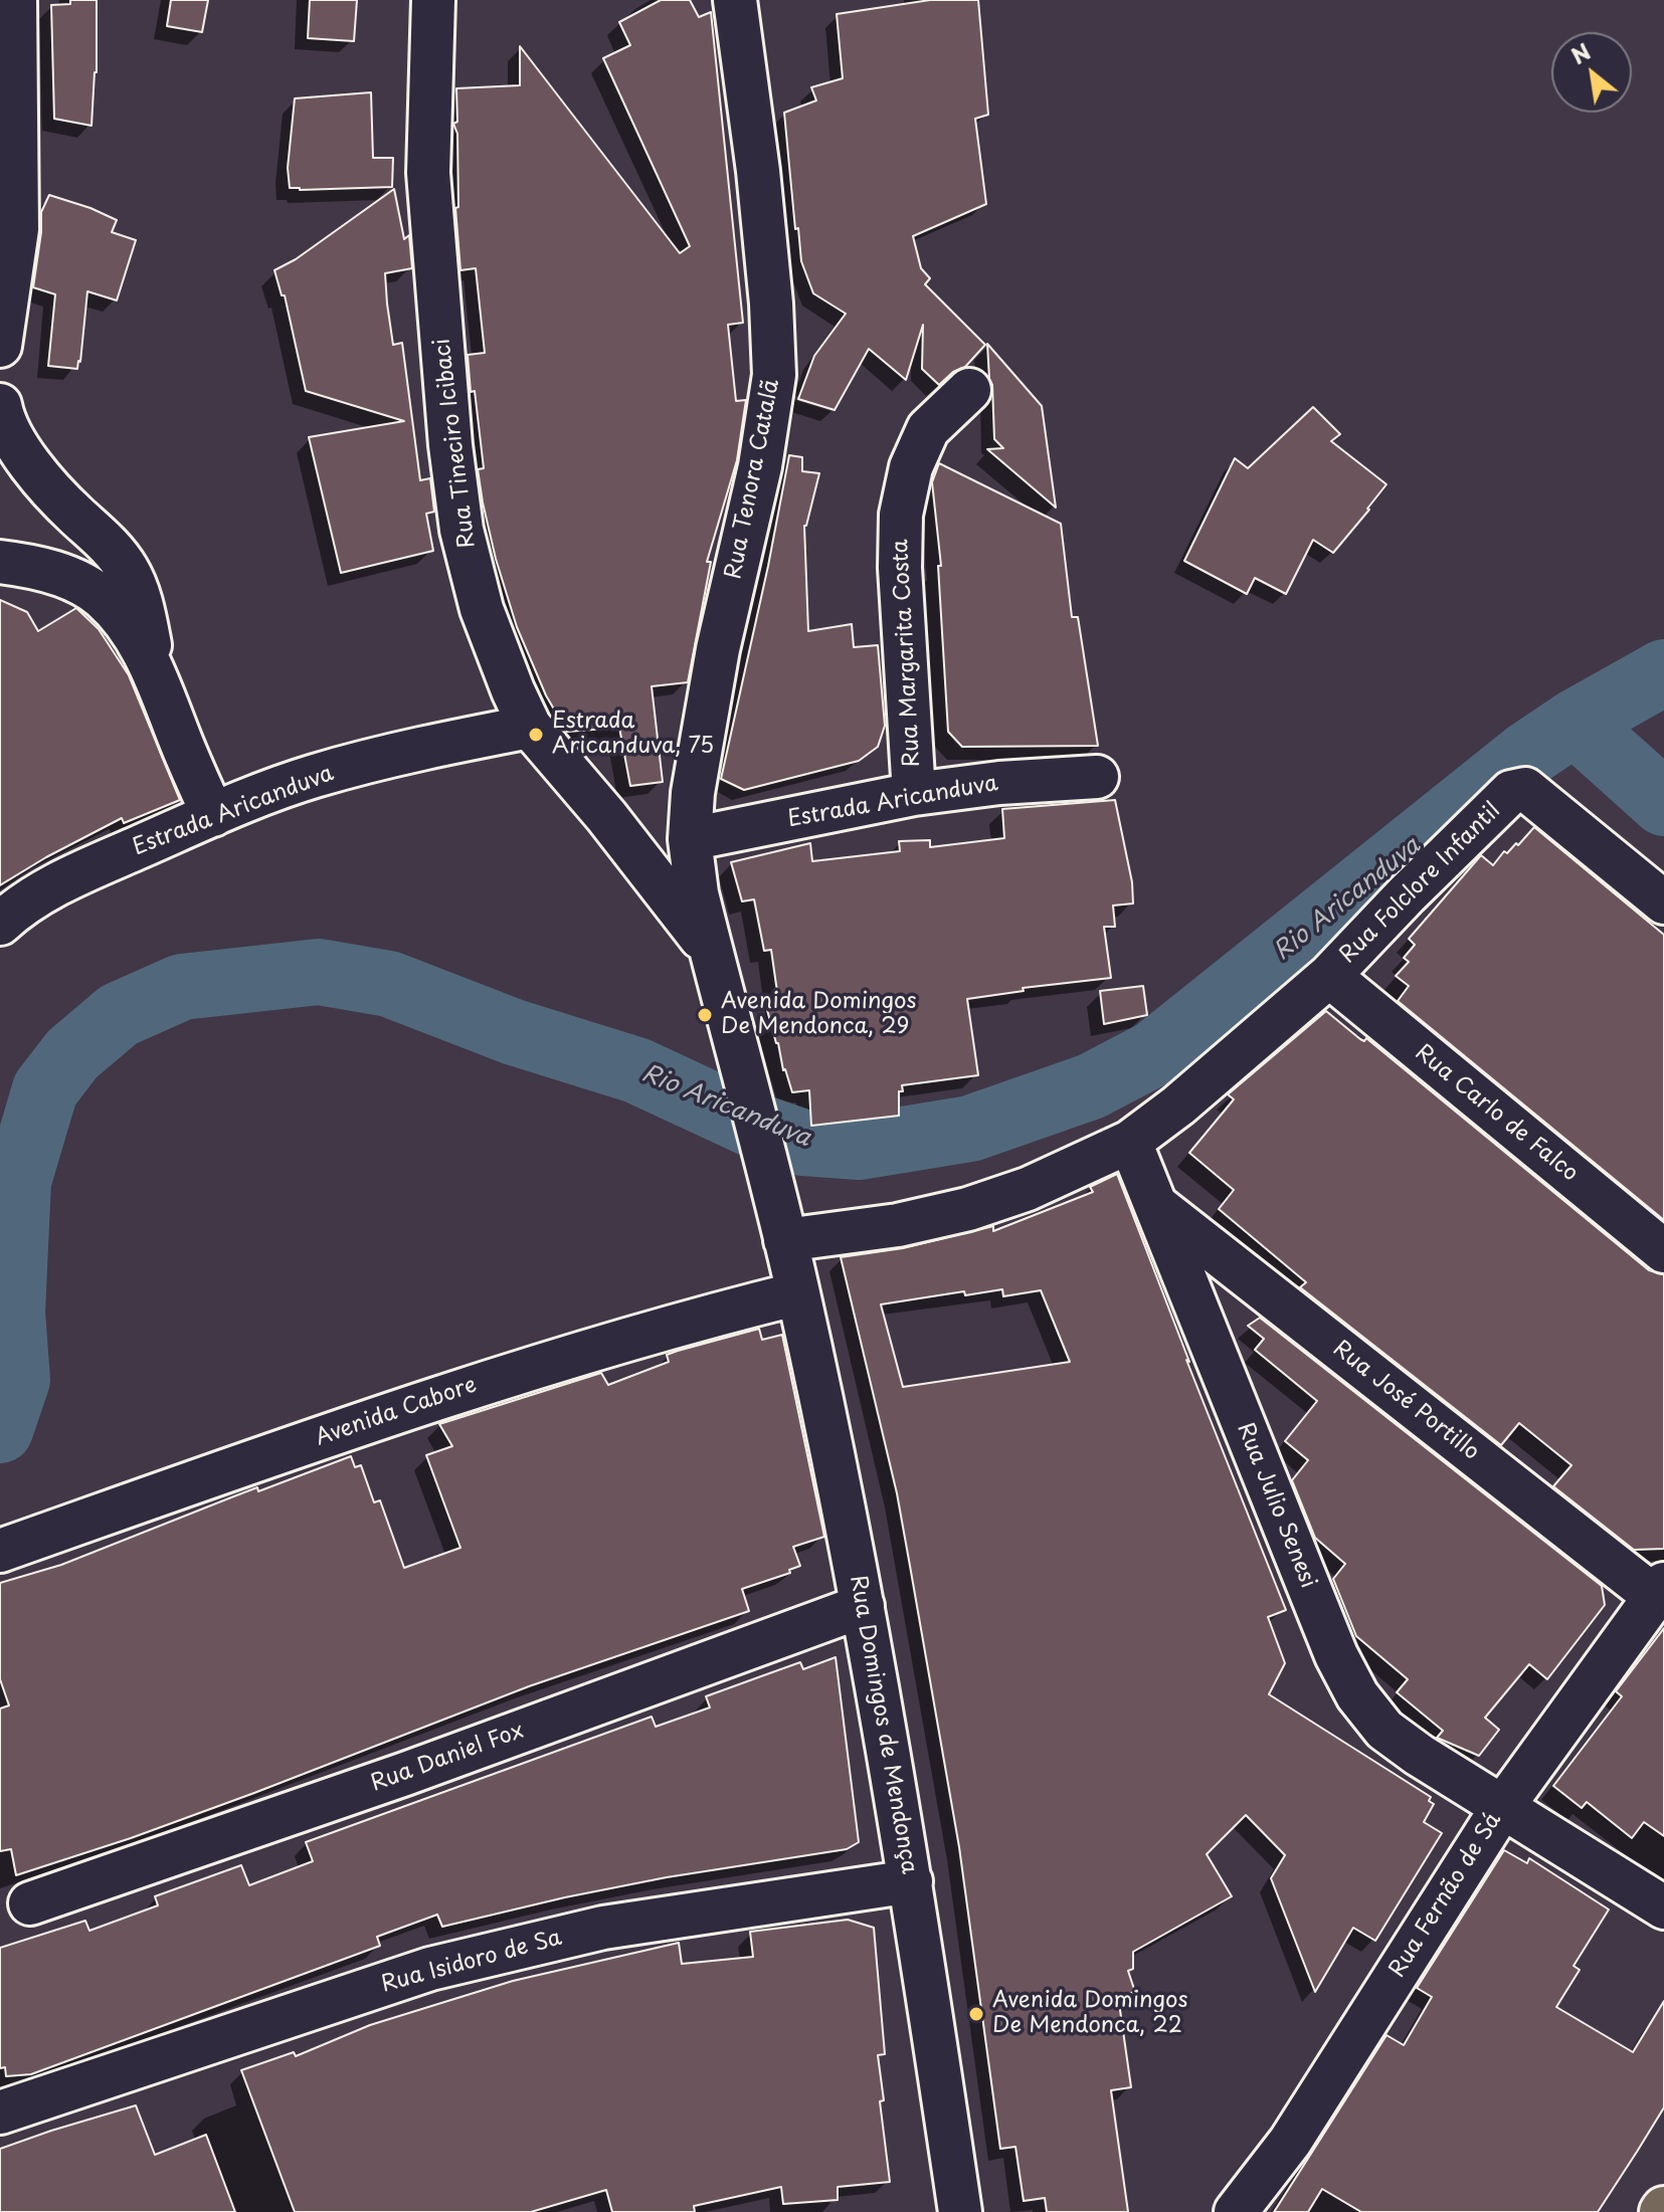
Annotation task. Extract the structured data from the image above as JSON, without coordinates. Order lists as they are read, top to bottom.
{
  "streets": {
    "street": [
      "Rua Tineciro Icibaci",
      "Rua Tenora Catalã",
      "Rua Margarita Costa",
      "Estrada Aricanduva",
      "Rua Folclore Infantil",
      "Rua Carlo de Falco",
      "Rua José Portillo",
      "Avenida Cabore",
      "Rua Julio Senesi",
      "Rua Domingos de Mendonça",
      "Rua Daniel Fox",
      "Rua Fernão de Sá",
      "Rua Isidoro de Sa"
    ]
  },
  "crossings": [
    ["Rua Tineciro Icibaci", "Rua Tenora Catalã"],
    ["Rua Tineciro Icibaci", "Estrada Aricanduva"],
    ["Rua Tineciro Icibaci", "Rua Domingos de Mendonça"],
    ["Rua Tenora Catalã", "Estrada Aricanduva"],
    ["Rua Tenora Catalã", "Rua Domingos de Mendonça"],
    ["Rua Margarita Costa", "Estrada Aricanduva"],
    ["Rua Folclore Infantil", "Rua Carlo de Falco"],
    ["Rua José Portillo", "Rua Julio Senesi"],
    ["Rua José Portillo", "Rua Fernão de Sá"],
    ["Avenida Cabore", "Rua Domingos de Mendonça"],
    ["Rua Julio Senesi", "Rua Fernão de Sá"],
    ["Rua Domingos de Mendonça", "Rua Daniel Fox"],
    ["Rua Domingos de Mendonça", "Rua Isidoro de Sa"]
  ],
  "water": ["Rio Aricanduva"],
  "places": ["Estrada Aricanduva, 75", "Avenida Domingos De Mendonca, 29", "Avenida Domingos De Mendonca, 22"],
  "north": "top left"
}
